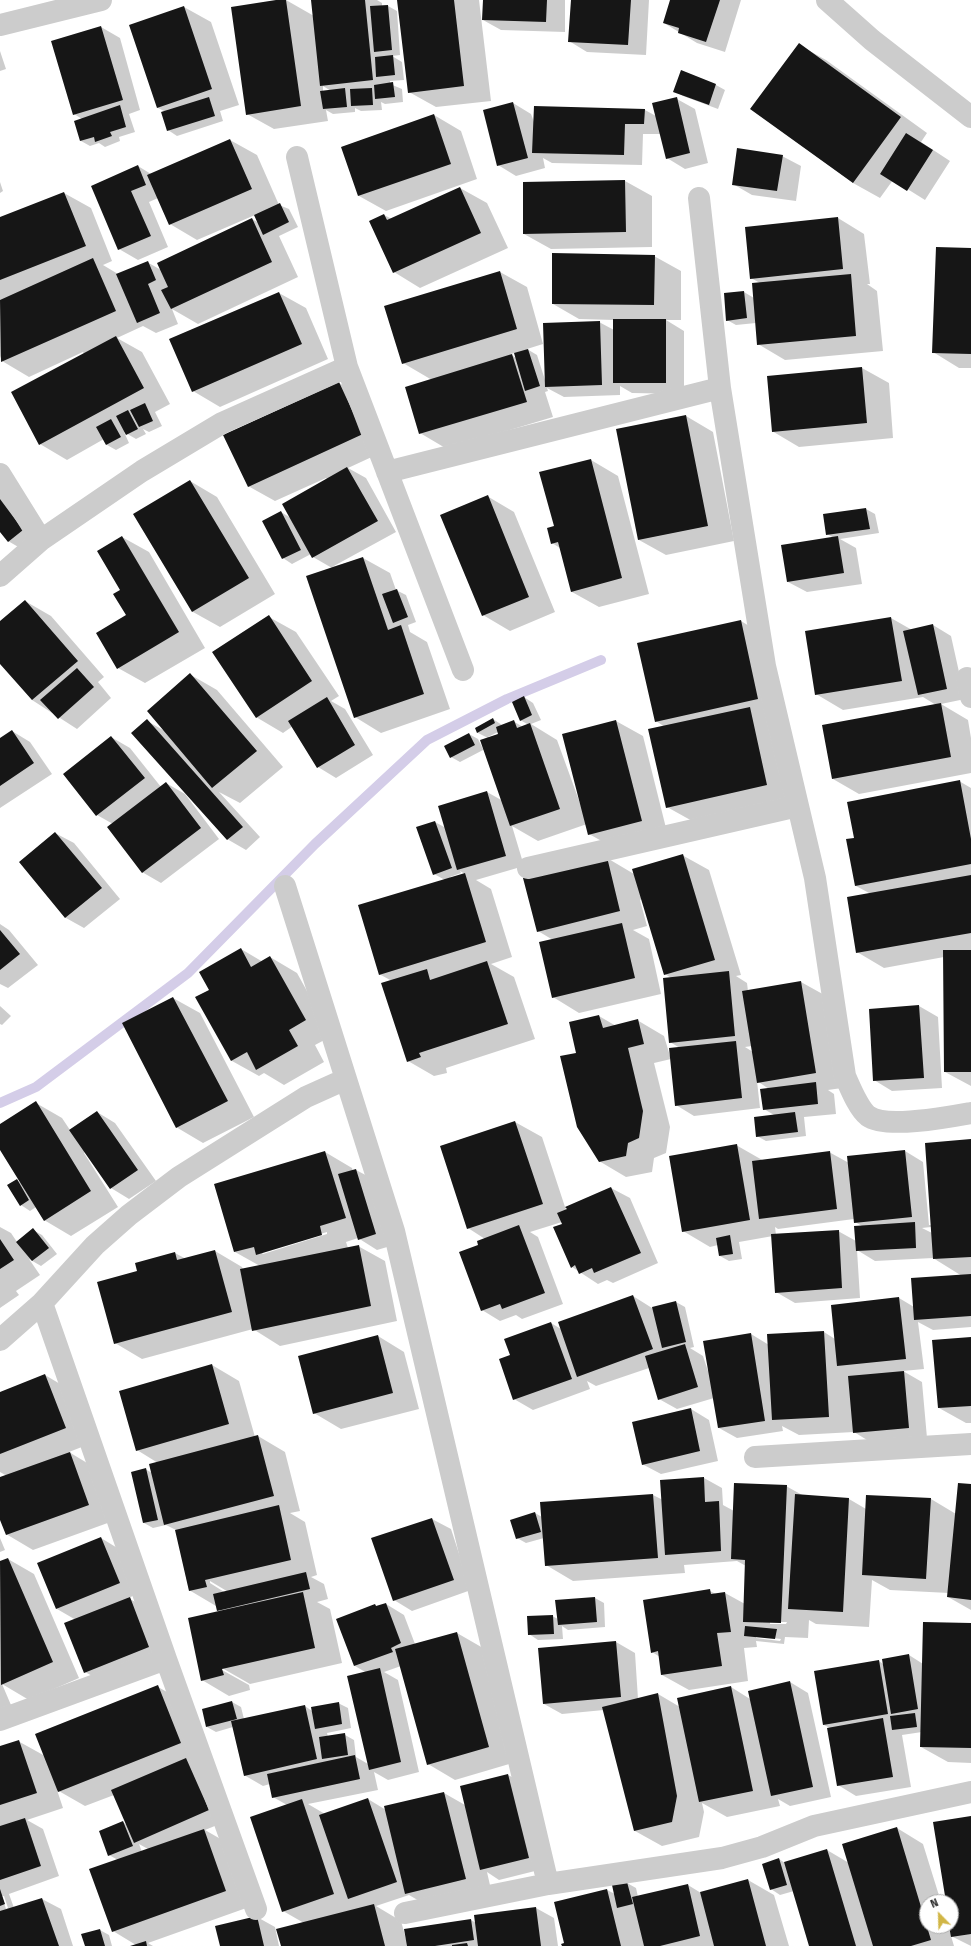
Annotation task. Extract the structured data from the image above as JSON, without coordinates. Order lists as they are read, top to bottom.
{
  "north": "top left"
}
